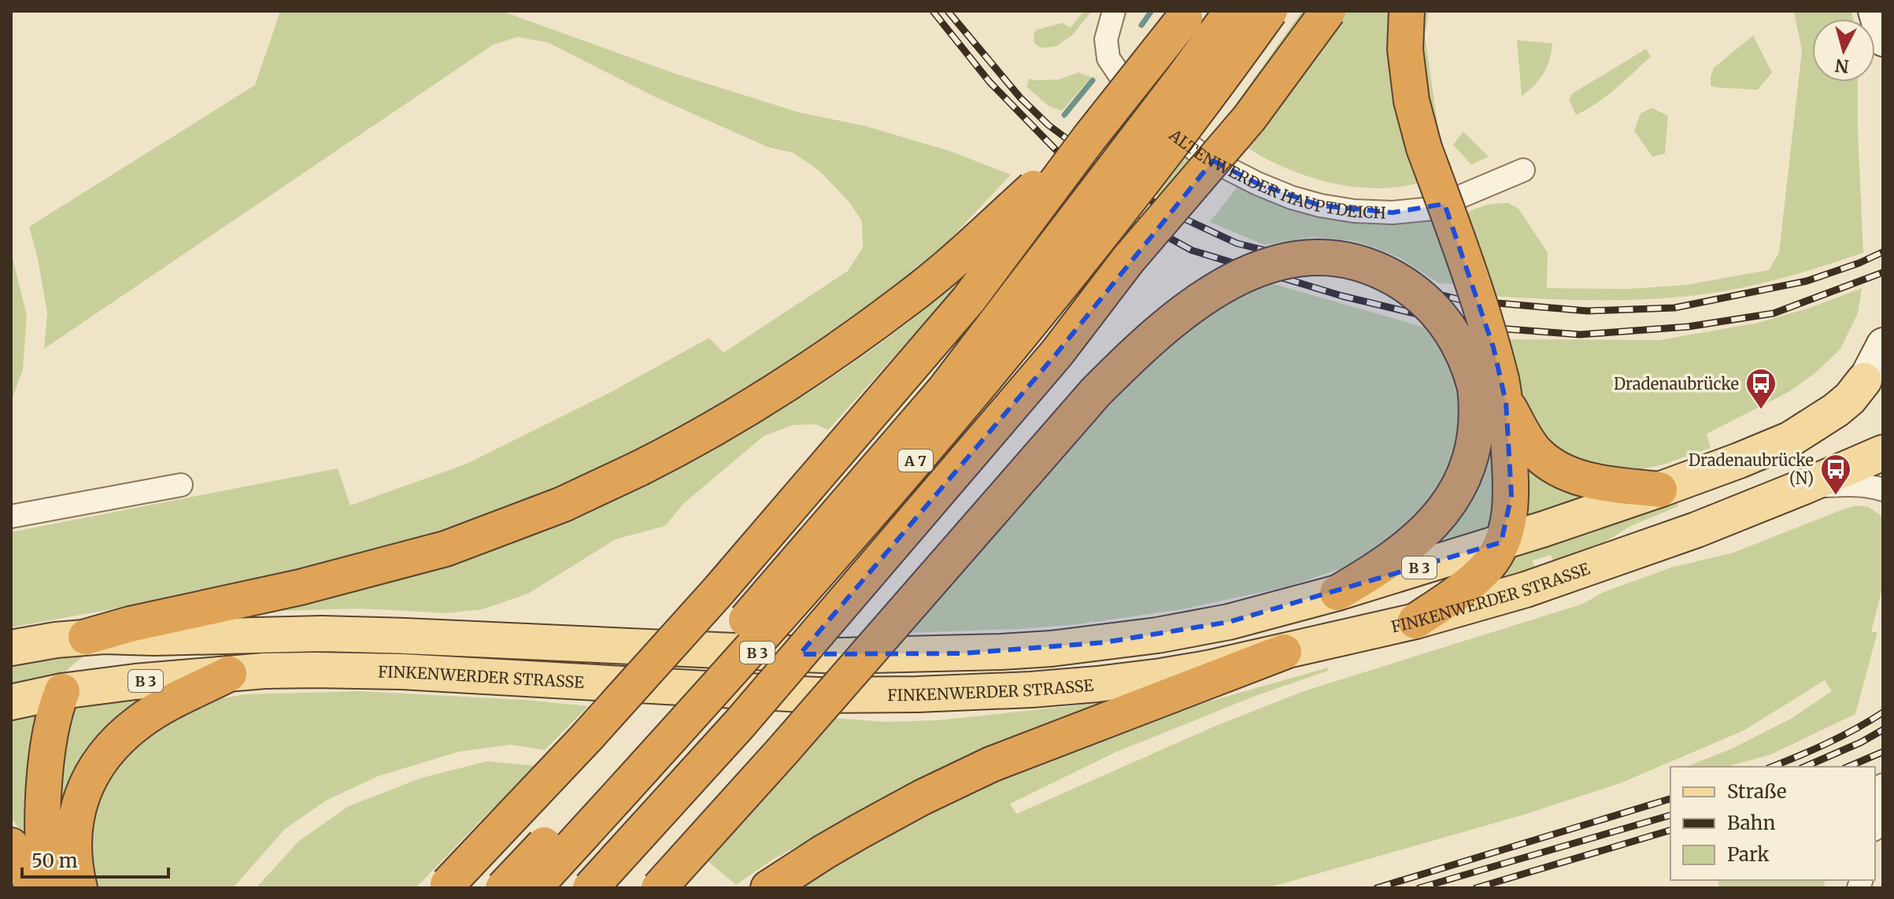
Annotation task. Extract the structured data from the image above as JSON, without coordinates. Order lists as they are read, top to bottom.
{
  "streets": {
    "highway": ["A 7"],
    "main road": ["B 3", "FINKENWERDER STRASSE"],
    "street": ["ALTENWERDER HAUPTDEICH"]
  },
  "places": {
    "bus stop": ["Dradenaubrücke", "Dradenaubrücke (N)"]
  },
  "legend": ["Straße", "Bahn", "Park"],
  "scale_bar": "50 m",
  "north": "bottom"
}
